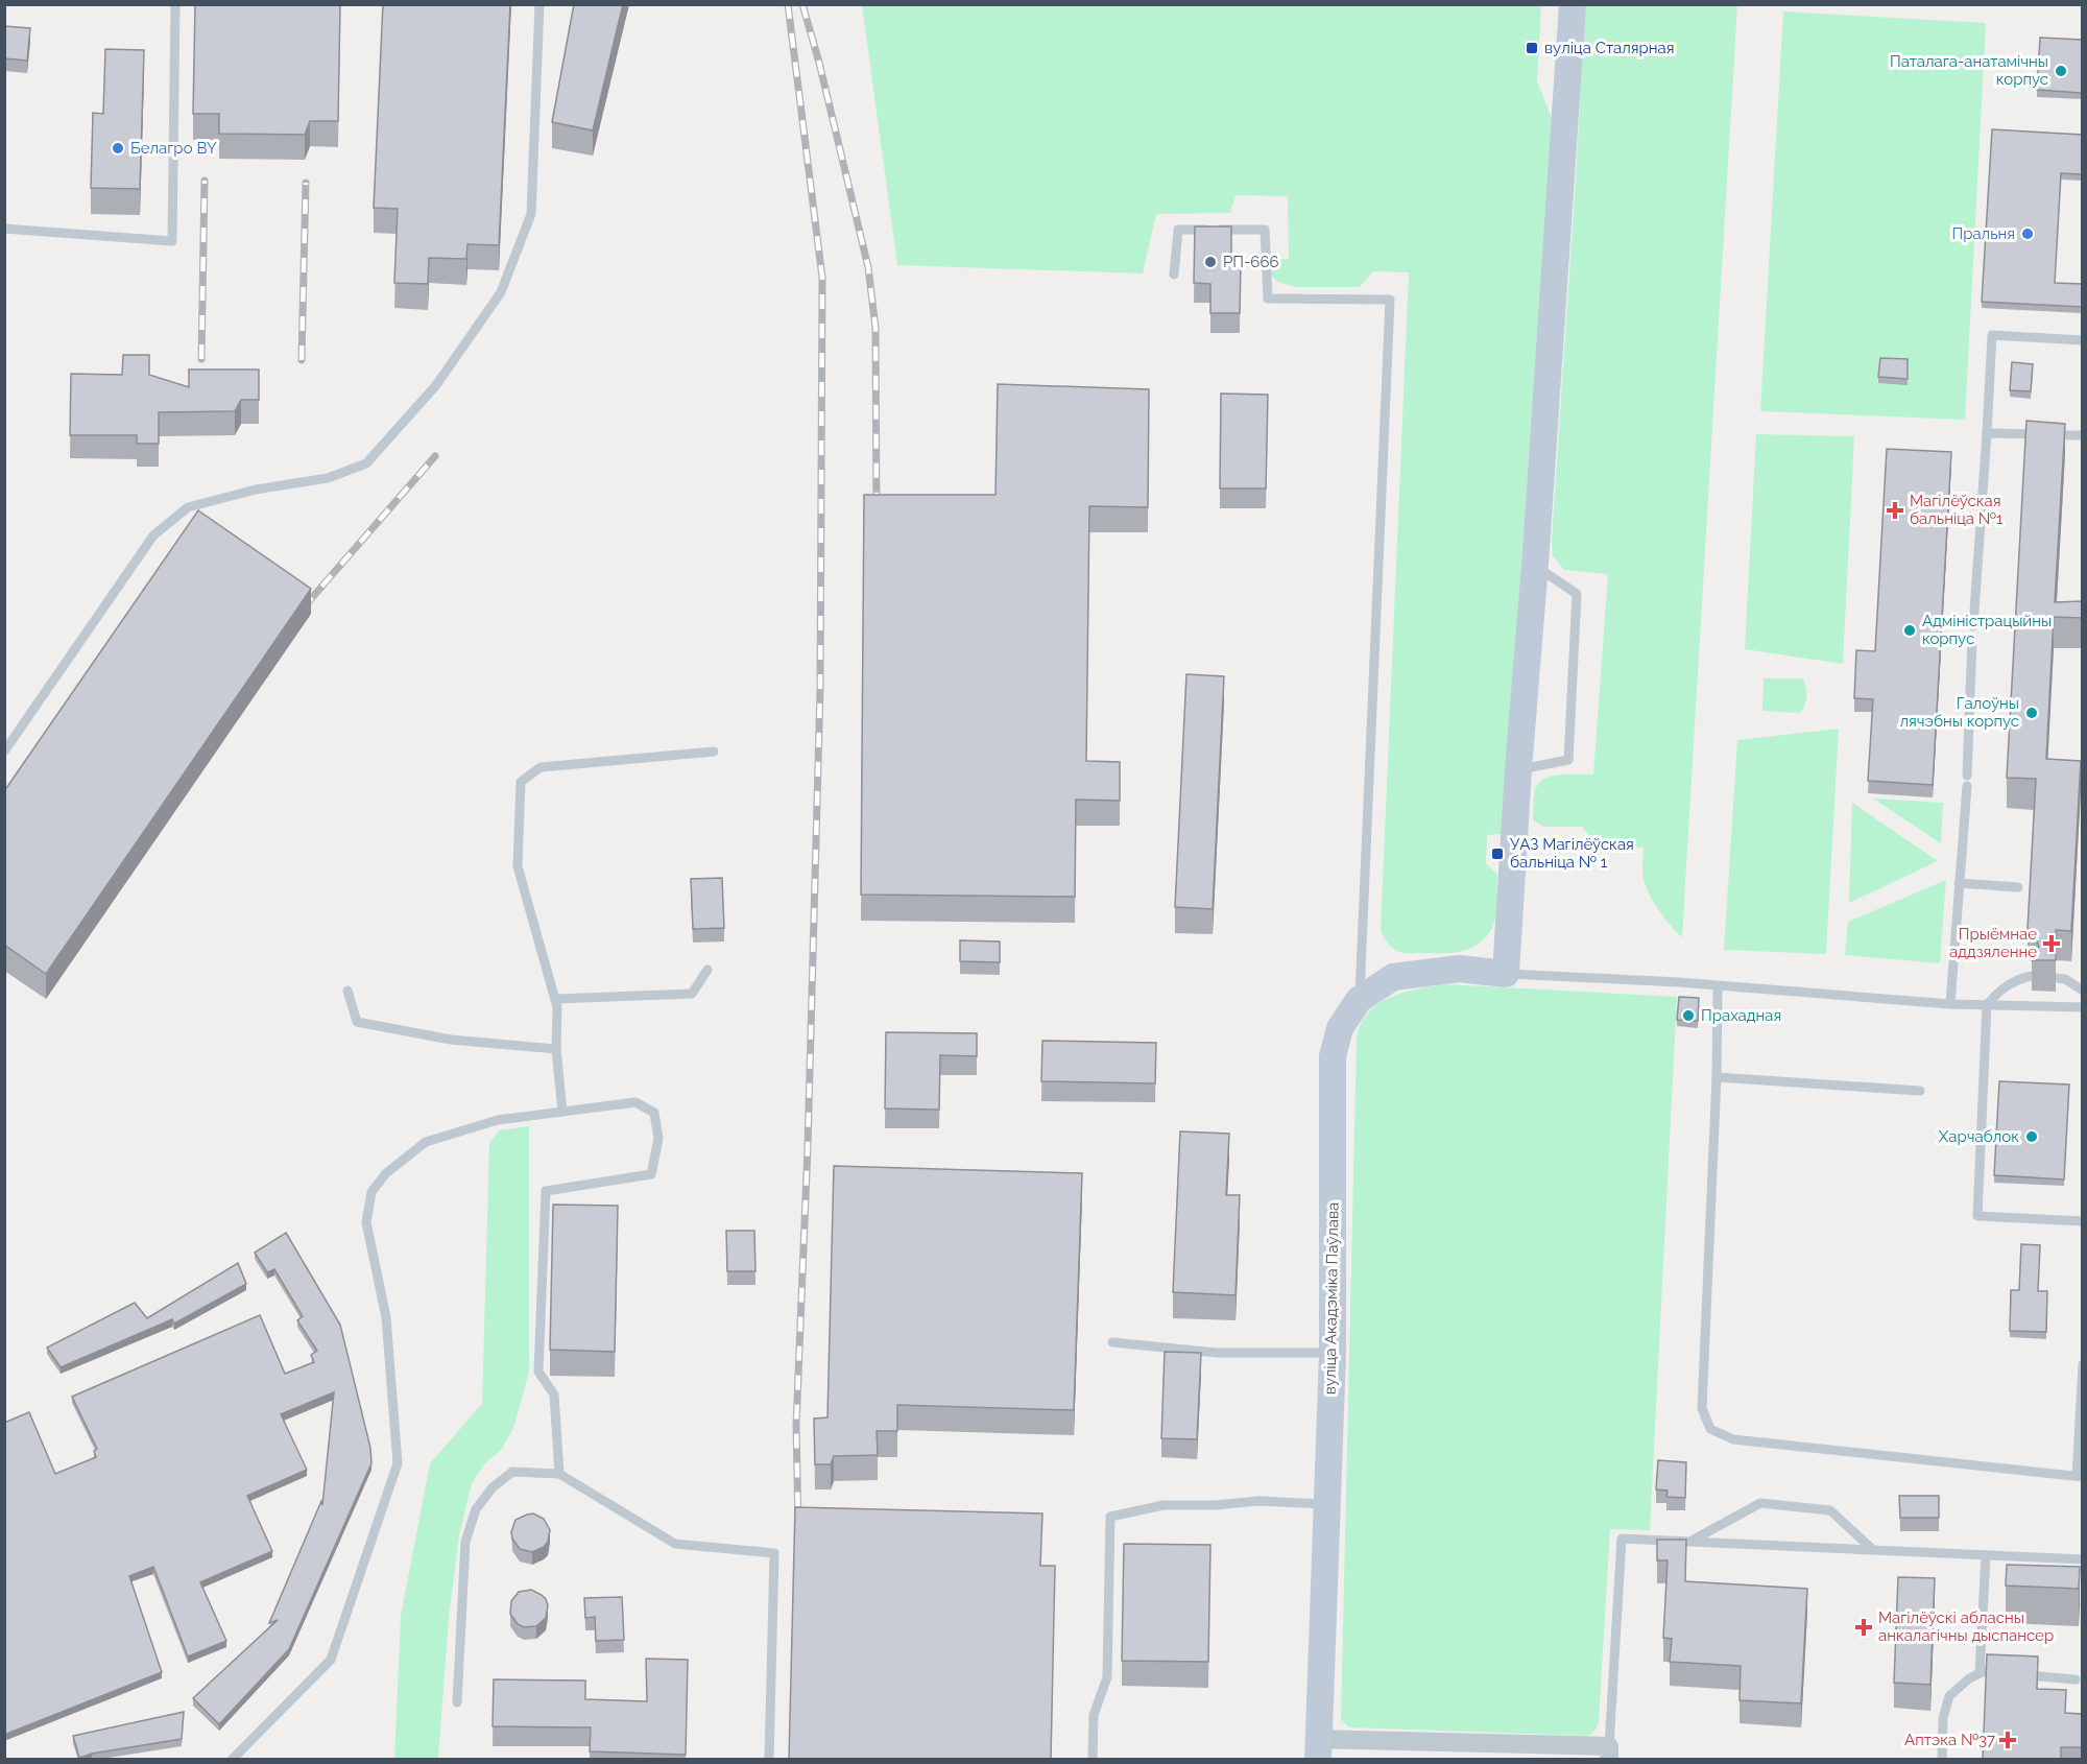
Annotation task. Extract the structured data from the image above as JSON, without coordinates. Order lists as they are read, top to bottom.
{
  "streets": {
    "main road": ["вуліца Акадэміка Паўлава"]
  },
  "places": {
    "transit": ["вуліца Сталярная", "УАЗ Магілёўская бальніца № 1"],
    "other": [
      "Паталага-анатамічны корпус",
      "Белагро BY",
      "Пральня",
      "РП-666",
      "Адміністрацыйны корпус",
      "Галоўны лячэбны корпус",
      "Прахадная",
      "Харчаблок"
    ],
    "health": [
      "Магілёўская бальніца №1",
      "Прыёмнае аддзяленне",
      "Магілёўскі абласны анкалагічны дыспансер",
      "Аптэка №37"
    ]
  }
}
